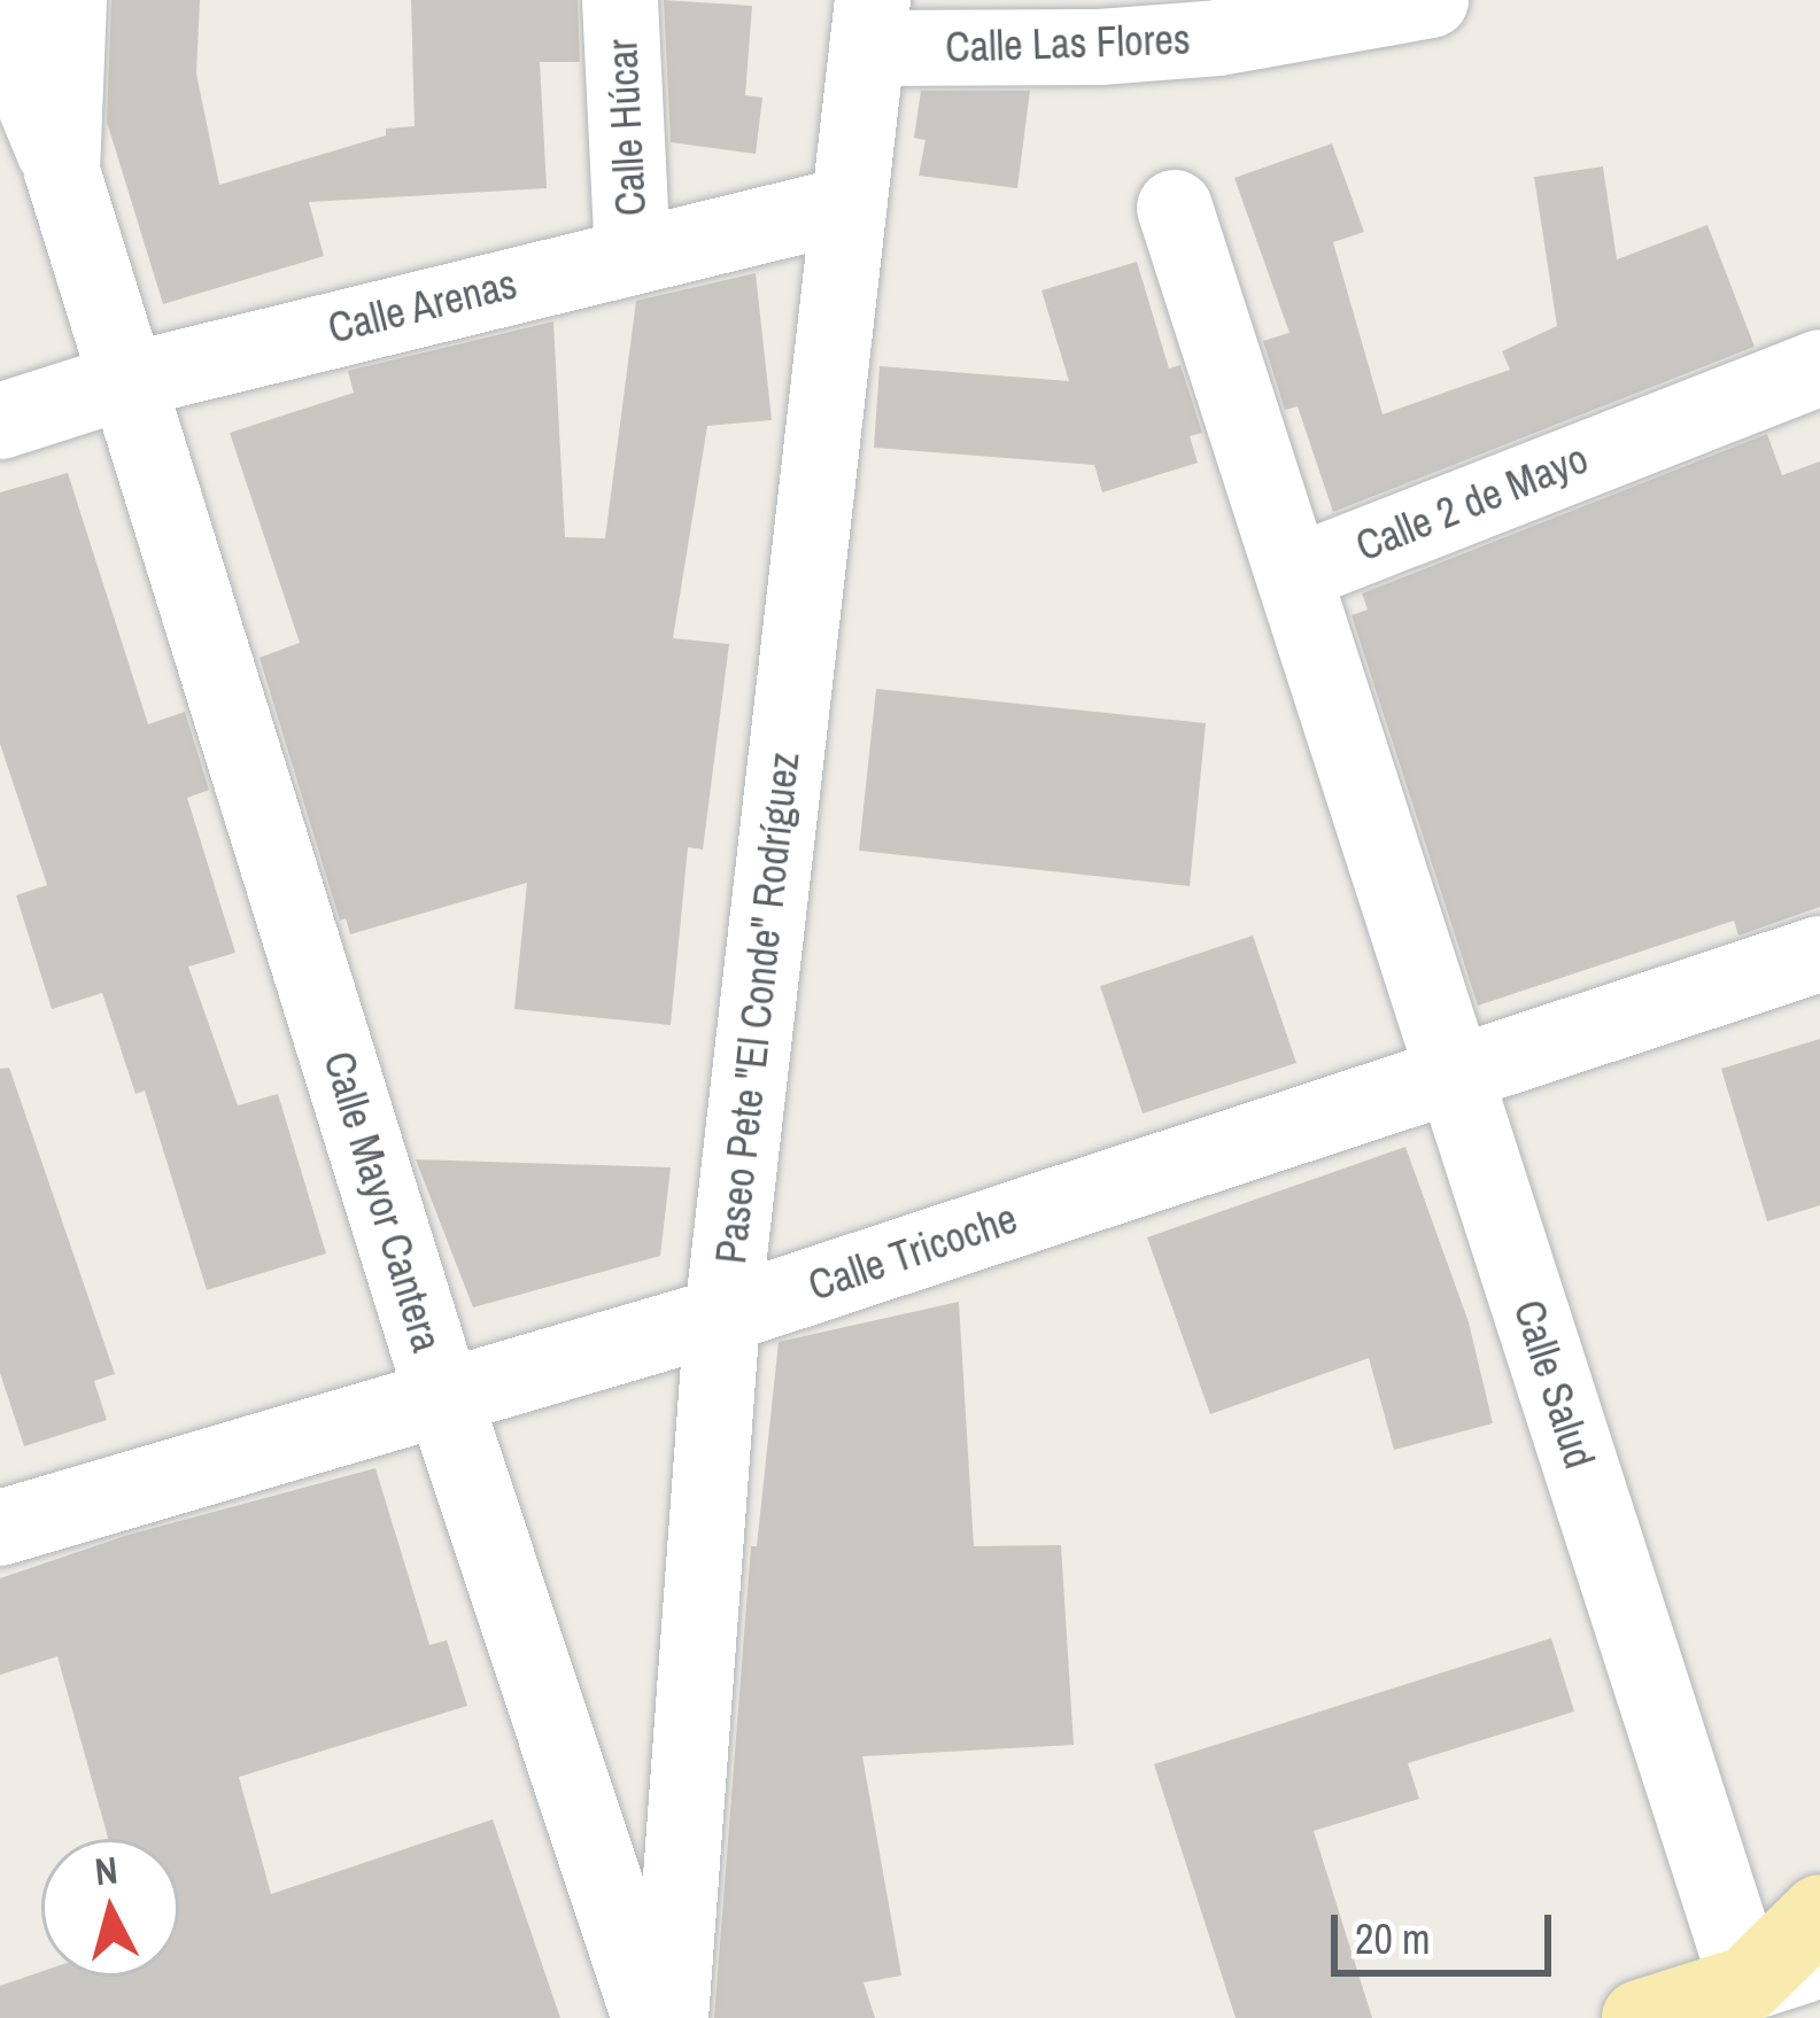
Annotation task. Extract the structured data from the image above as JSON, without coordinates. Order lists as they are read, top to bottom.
{
  "streets": {
    "street": [
      "Calle Las Flores",
      "Calle Húcar",
      "Calle Arenas",
      "Calle 2 de Mayo",
      "Paseo Pete \"El Conde\" Rodríguez",
      "Calle Mayor Cantera",
      "Calle Tricoche",
      "Calle Salud"
    ]
  },
  "crossings": [
    ["Calle Las Flores", "Paseo Pete \"El Conde\" Rodríguez"],
    ["Calle Húcar", "Calle Arenas"],
    ["Calle Arenas", "Paseo Pete \"El Conde\" Rodríguez"],
    ["Calle Arenas", "Calle Mayor Cantera"],
    ["Calle 2 de Mayo", "Calle Salud"],
    ["Paseo Pete \"El Conde\" Rodríguez", "Calle Tricoche"],
    ["Calle Mayor Cantera", "Calle Tricoche"],
    ["Calle Tricoche", "Calle Salud"]
  ],
  "scale_bar": "20 m",
  "north": "top"
}
